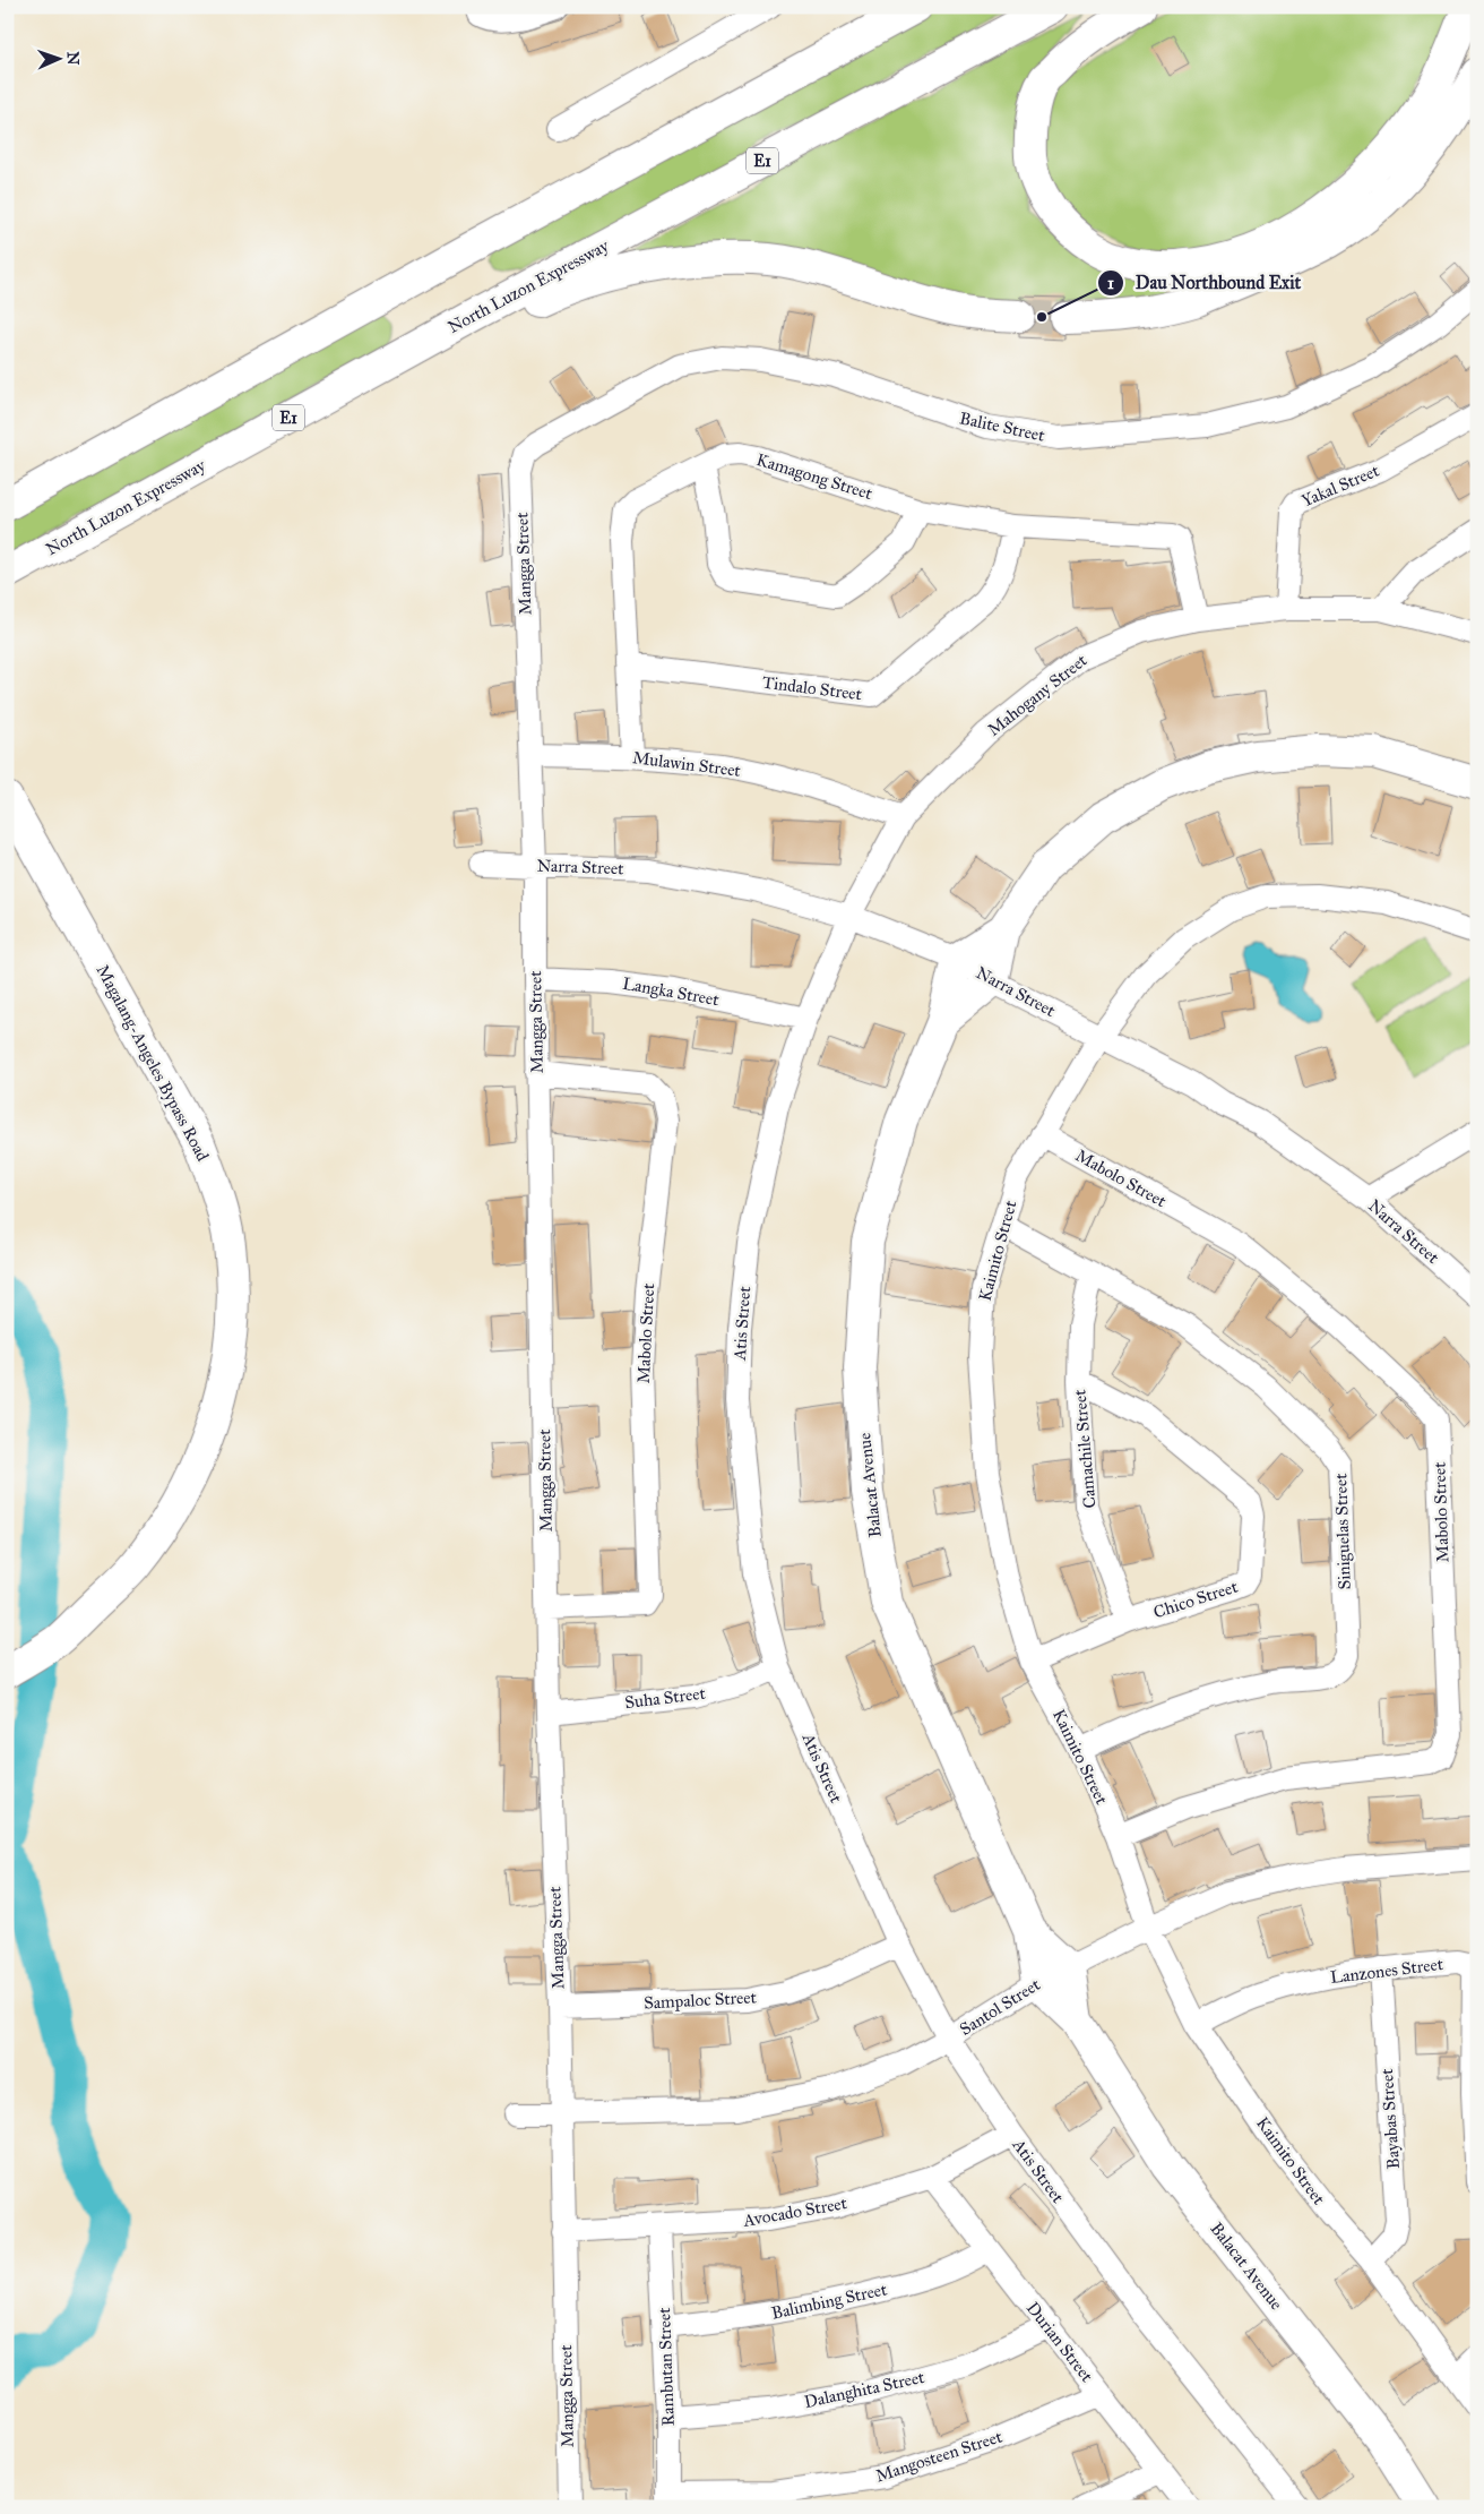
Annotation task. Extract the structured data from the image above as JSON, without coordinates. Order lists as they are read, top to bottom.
{
  "streets": {
    "main road": [
      "E1",
      "North Luzon Expressway",
      "Magalang-Angeles Bypass Road",
      "Balacat Avenue"
    ],
    "street": [
      "Balite Street",
      "Kamagong Street",
      "Yakal Street",
      "Mangga Street",
      "Tindalo Street",
      "Mahogany Street",
      "Mulawin Street",
      "Narra Street",
      "Langka Street",
      "Mabolo Street",
      "Kaimito Street",
      "Atis Street",
      "Camachile Street",
      "Siniguelas Street",
      "Chico Street",
      "Suha Street",
      "Lanzones Street",
      "Sampaloc Street",
      "Santol Street",
      "Bayabas Street",
      "Avocado Street",
      "Balimbing Street",
      "Durian Street",
      "Rambutan Street",
      "Dalanghita Street",
      "Mangosteen Street"
    ]
  },
  "crossings": [
    ["Balite Street", "Mangga Street"],
    ["Kamagong Street", "Tindalo Street"],
    ["Kamagong Street", "Mahogany Street"],
    ["Kamagong Street", "Mulawin Street"],
    ["Yakal Street", "Mahogany Street"],
    ["Mangga Street", "Mulawin Street"],
    ["Mangga Street", "Narra Street"],
    ["Mangga Street", "Langka Street"],
    ["Mangga Street", "Mabolo Street"],
    ["Mangga Street", "Suha Street"],
    ["Mangga Street", "Sampaloc Street"],
    ["Mangga Street", "Santol Street"],
    ["Mangga Street", "Avocado Street"],
    ["Mahogany Street", "Mulawin Street"],
    ["Mahogany Street", "Narra Street"],
    ["Mahogany Street", "Atis Street"],
    ["Narra Street", "Kaimito Street"],
    ["Narra Street", "Atis Street"],
    ["Narra Street", "Balacat Avenue"],
    ["Langka Street", "Atis Street"],
    ["Mabolo Street", "Kaimito Street"],
    ["Kaimito Street", "Siniguelas Street"],
    ["Kaimito Street", "Chico Street"],
    ["Kaimito Street", "Lanzones Street"],
    ["Kaimito Street", "Santol Street"],
    ["Kaimito Street", "Bayabas Street"],
    ["Atis Street", "Suha Street"],
    ["Atis Street", "Sampaloc Street"],
    ["Atis Street", "Santol Street"],
    ["Atis Street", "Avocado Street"],
    ["Camachile Street", "Siniguelas Street"],
    ["Camachile Street", "Chico Street"],
    ["Balacat Avenue", "Santol Street"],
    ["Lanzones Street", "Bayabas Street"],
    ["Avocado Street", "Durian Street"],
    ["Avocado Street", "Rambutan Street"],
    ["Balimbing Street", "Durian Street"],
    ["Balimbing Street", "Rambutan Street"],
    ["Durian Street", "Dalanghita Street"],
    ["Durian Street", "Mangosteen Street"],
    ["Rambutan Street", "Dalanghita Street"],
    ["Rambutan Street", "Mangosteen Street"]
  ],
  "places": ["Dau Northbound Exit"],
  "north": "right"
}
